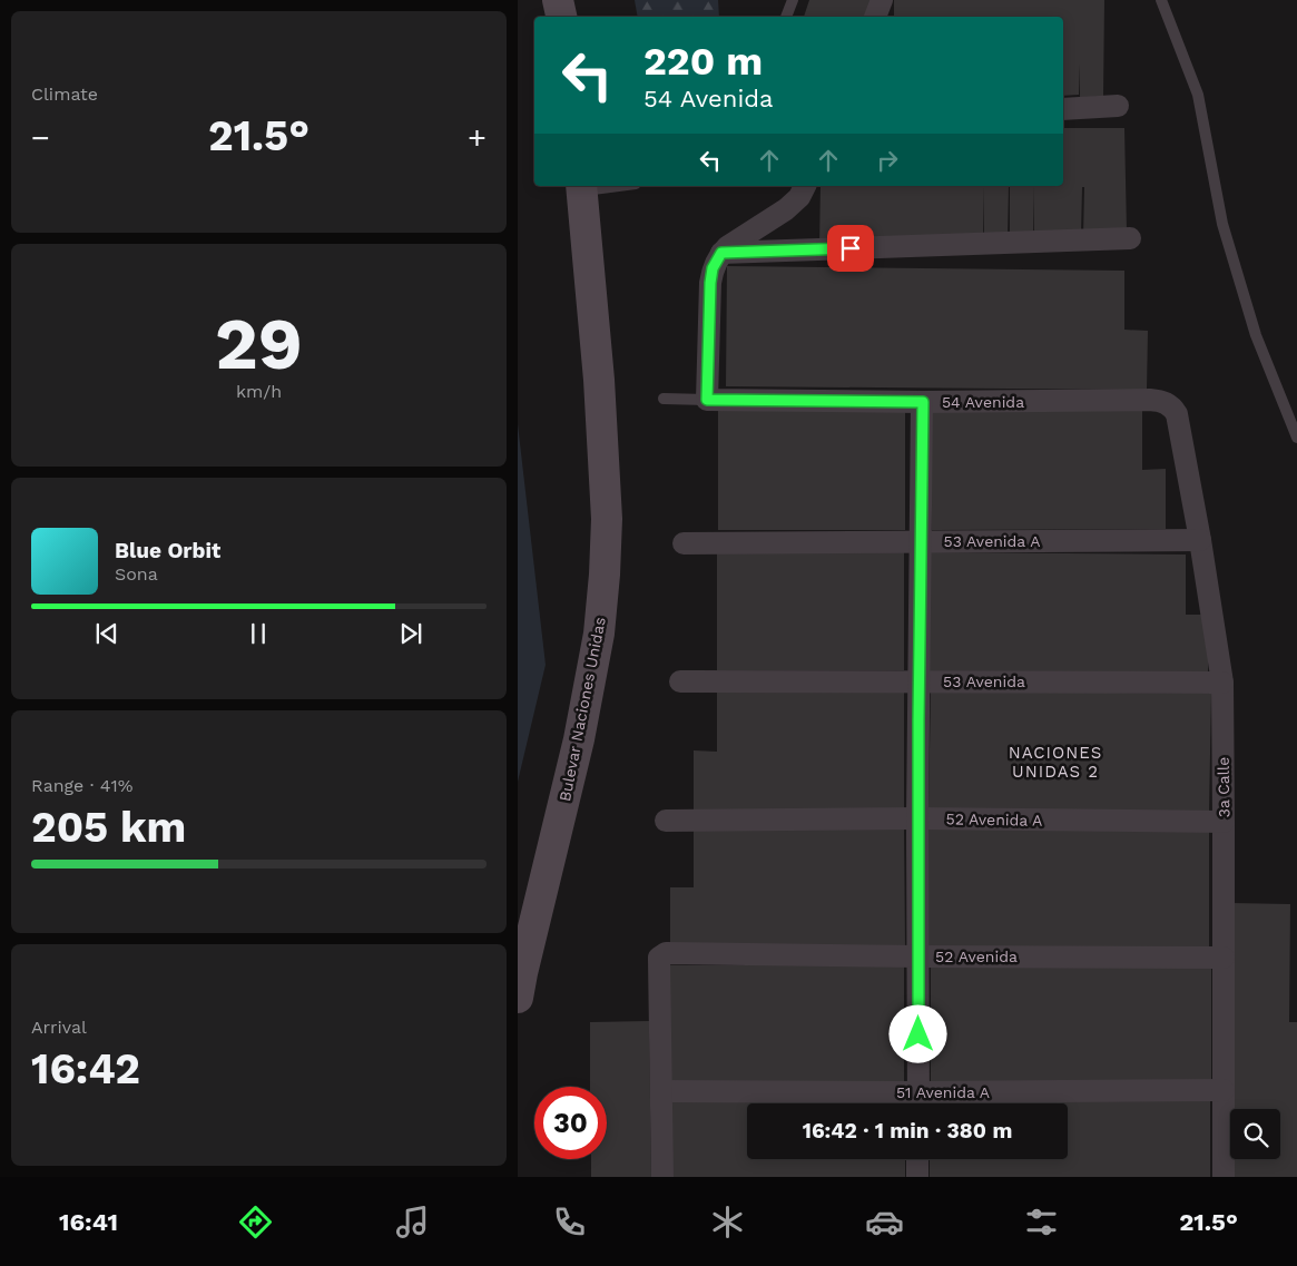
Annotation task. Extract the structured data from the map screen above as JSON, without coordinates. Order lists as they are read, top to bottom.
{
  "streets": {
    "main road": ["Bulevar Naciones Unidas"],
    "street": [
      "54 Avenida",
      "53 Avenida A",
      "53 Avenida",
      "3a Calle",
      "52 Avenida A",
      "52 Avenida",
      "51 Avenida A"
    ]
  },
  "crossings": [
    ["54 Avenida", "3a Calle"],
    ["53 Avenida A", "3a Calle"],
    ["53 Avenida", "3a Calle"],
    ["3a Calle", "52 Avenida A"],
    ["3a Calle", "52 Avenida"],
    ["3a Calle", "51 Avenida A"],
    ["52 Avenida", "51 Avenida A"]
  ],
  "districts": ["NACIONES UNIDAS 2"],
  "page": {
    "tile": [
      "Climate",
      ["29", "km/h"],
      ["Range · 41%", "205 km"],
      ["Arrival", "16:42"]
    ],
    "turn": ["220 m", "54 Avenida"],
    "heat": ["−", "21.5°", "+"],
    "song": ["Blue Orbit", "Sona"],
    "limit": "30",
    "trip": "16:42 · 1 min · 380 m",
    "tabs": ["16:41", "21.5°"]
  }
}
